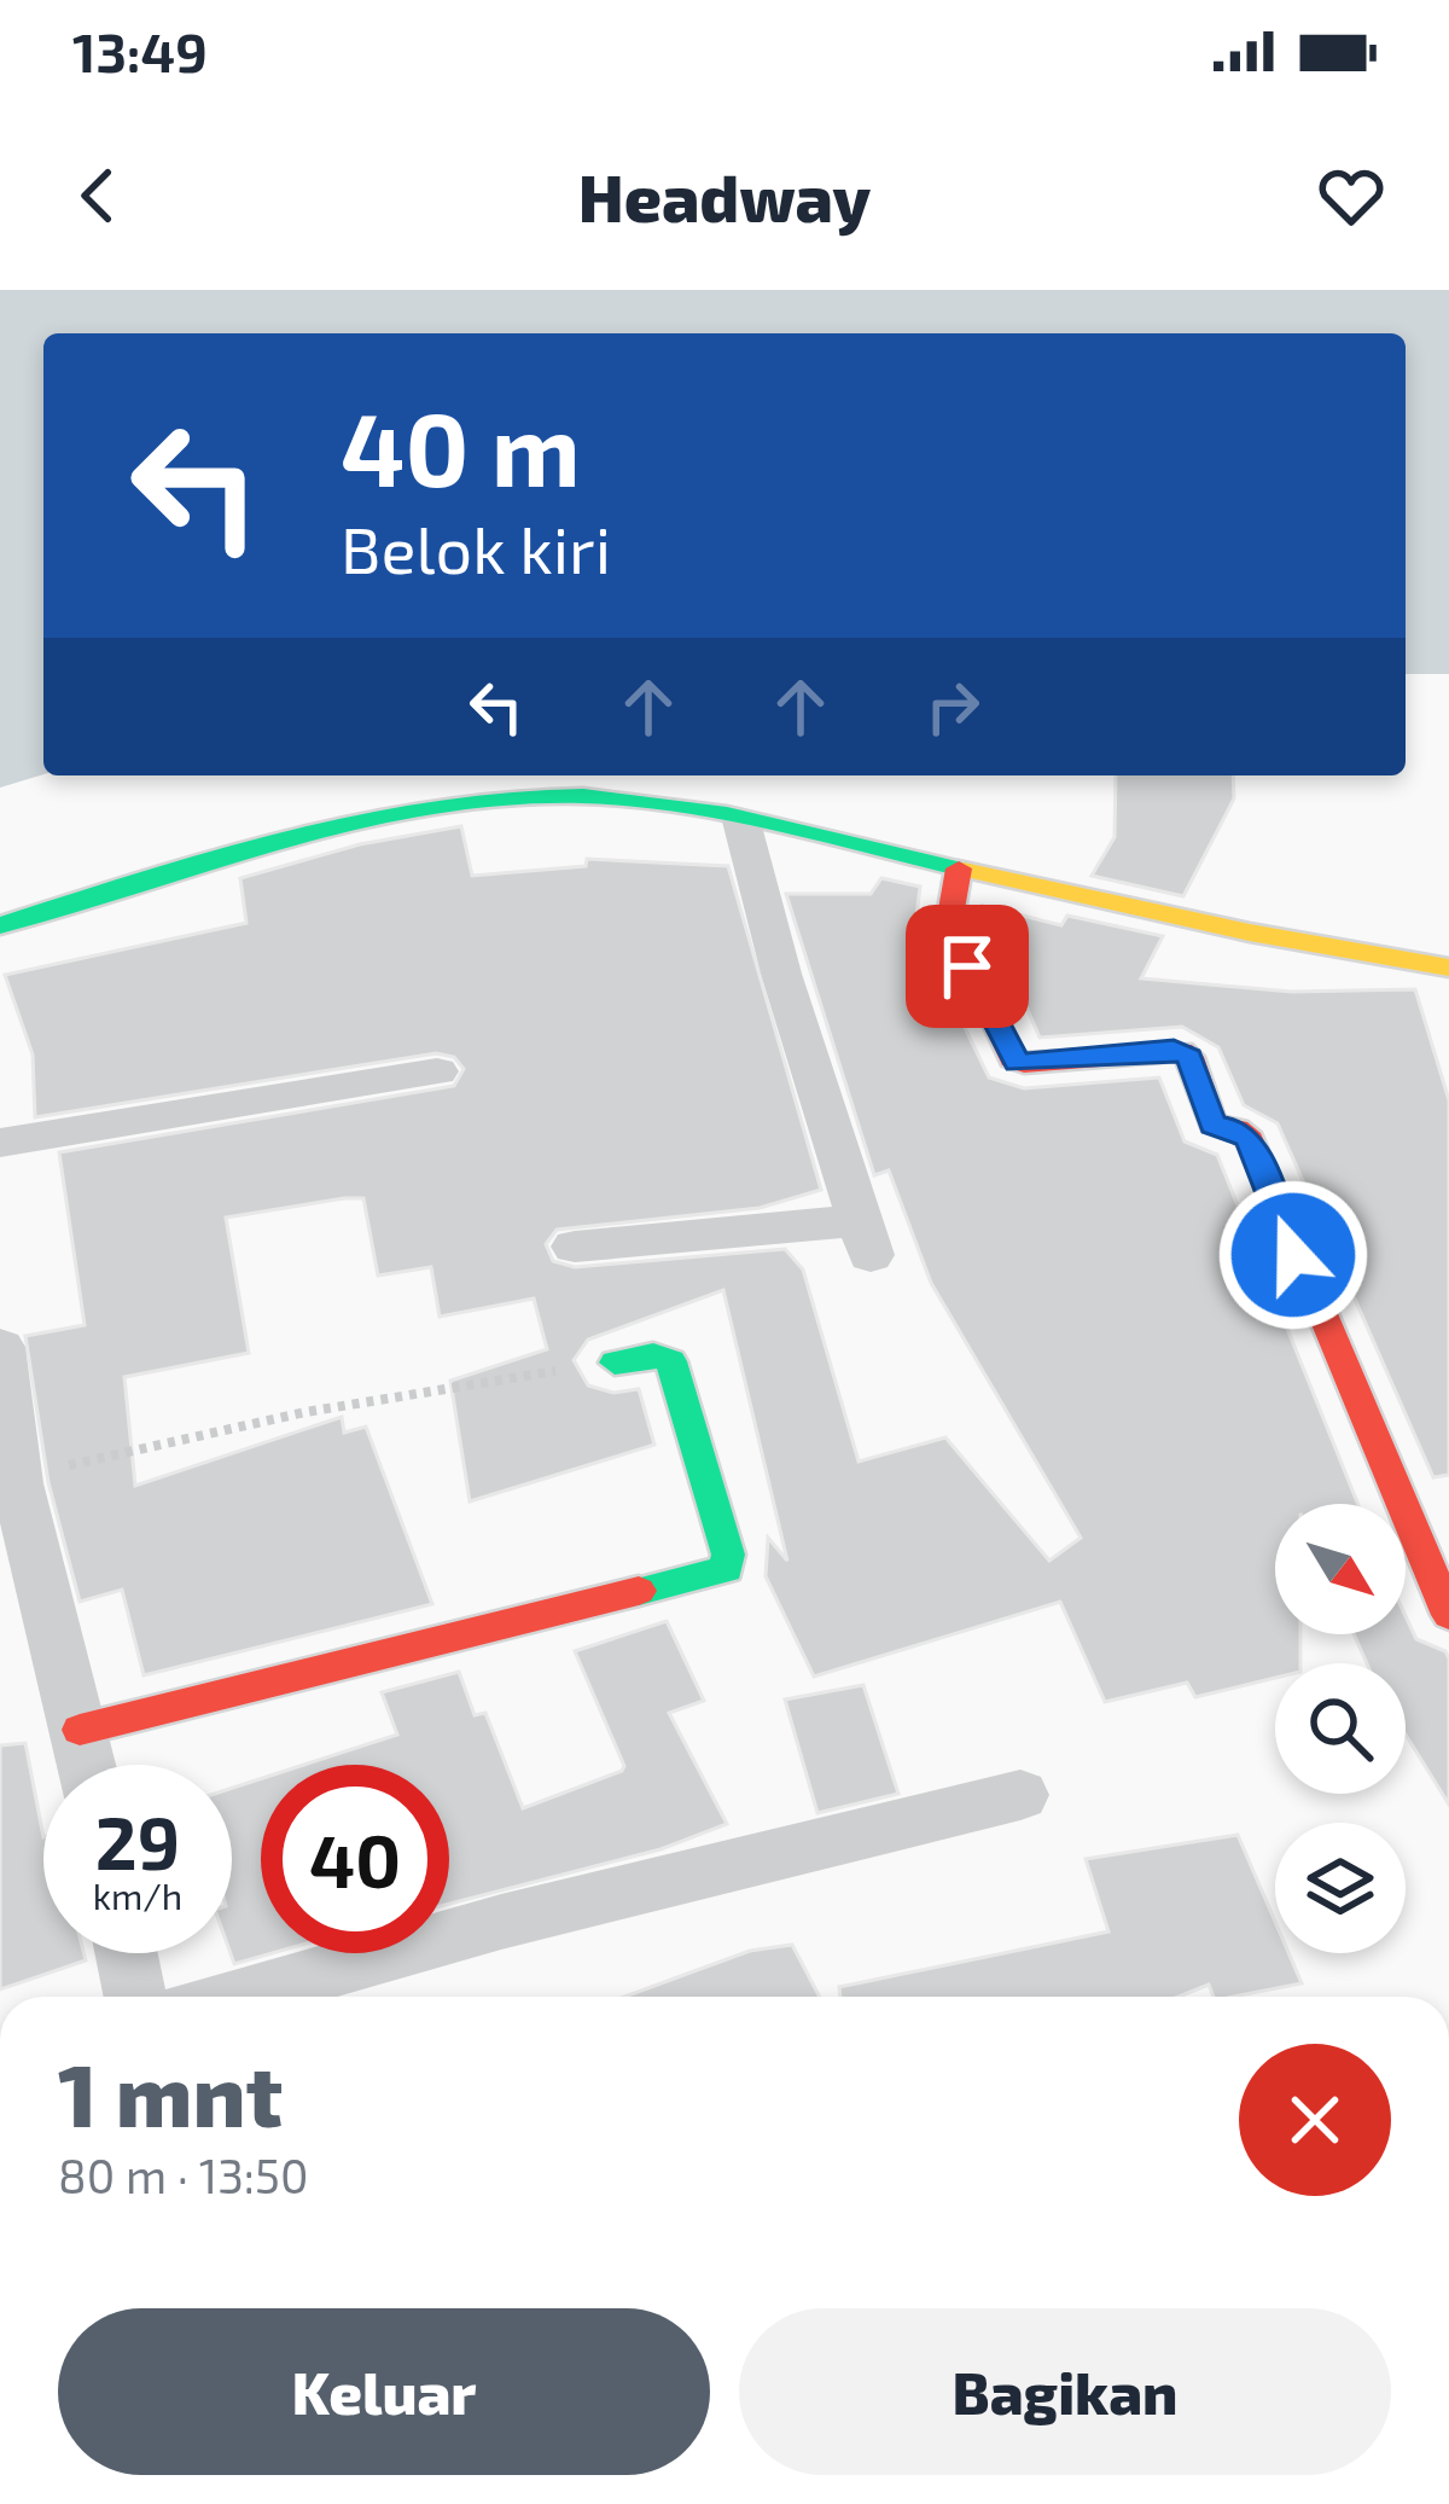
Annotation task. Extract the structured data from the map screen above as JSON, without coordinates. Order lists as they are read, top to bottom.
{
  "north": "bottom right",
  "page": {
    "status": "13:49",
    "header": "Headway",
    "turn": ["40 m", "Belok kiri"],
    "speed": "29 km/h",
    "limit": "40",
    "heading": ["1 mnt", "80 m · 13:50"],
    "buttons": ["Keluar", "Bagikan"]
  }
}
